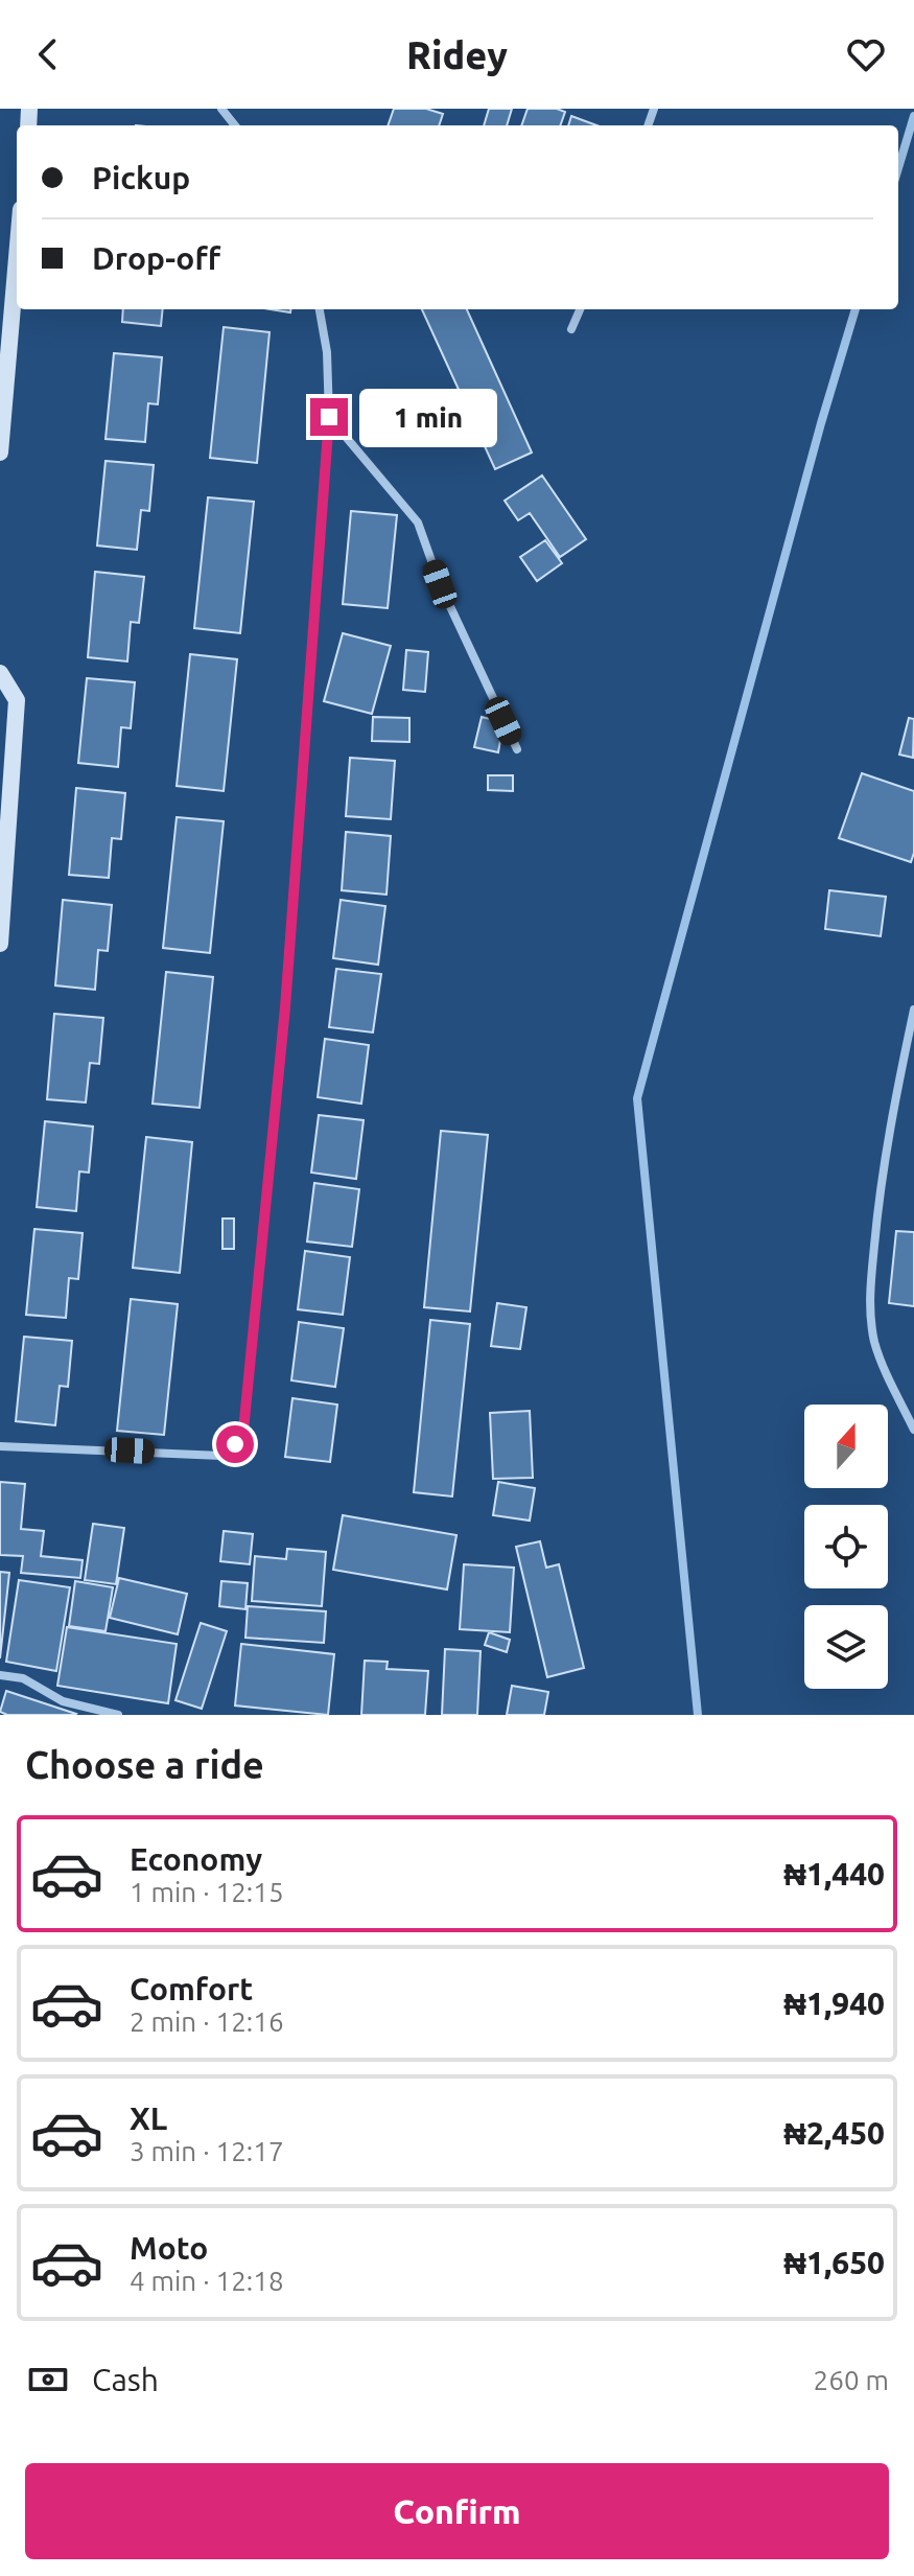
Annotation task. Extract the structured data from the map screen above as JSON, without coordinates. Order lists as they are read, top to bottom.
{
  "north": "top",
  "page": {
    "header": "Ridey",
    "banner": ["Pickup", "Drop-off"],
    "bubble": "1 min",
    "heading": "Choose a ride",
    "list": [
      {
        "name": "Economy",
        "note": "1 min · 12:15",
        "value": "₦1,440"
      },
      {
        "name": "Comfort",
        "note": "2 min · 12:16",
        "value": "₦1,940"
      },
      {
        "name": "XL",
        "note": "3 min · 12:17",
        "value": "₦2,450"
      },
      {
        "name": "Moto",
        "note": "4 min · 12:18",
        "value": "₦1,650"
      }
    ],
    "pay": ["Cash", "260 m"],
    "buttons": "Confirm"
  }
}
